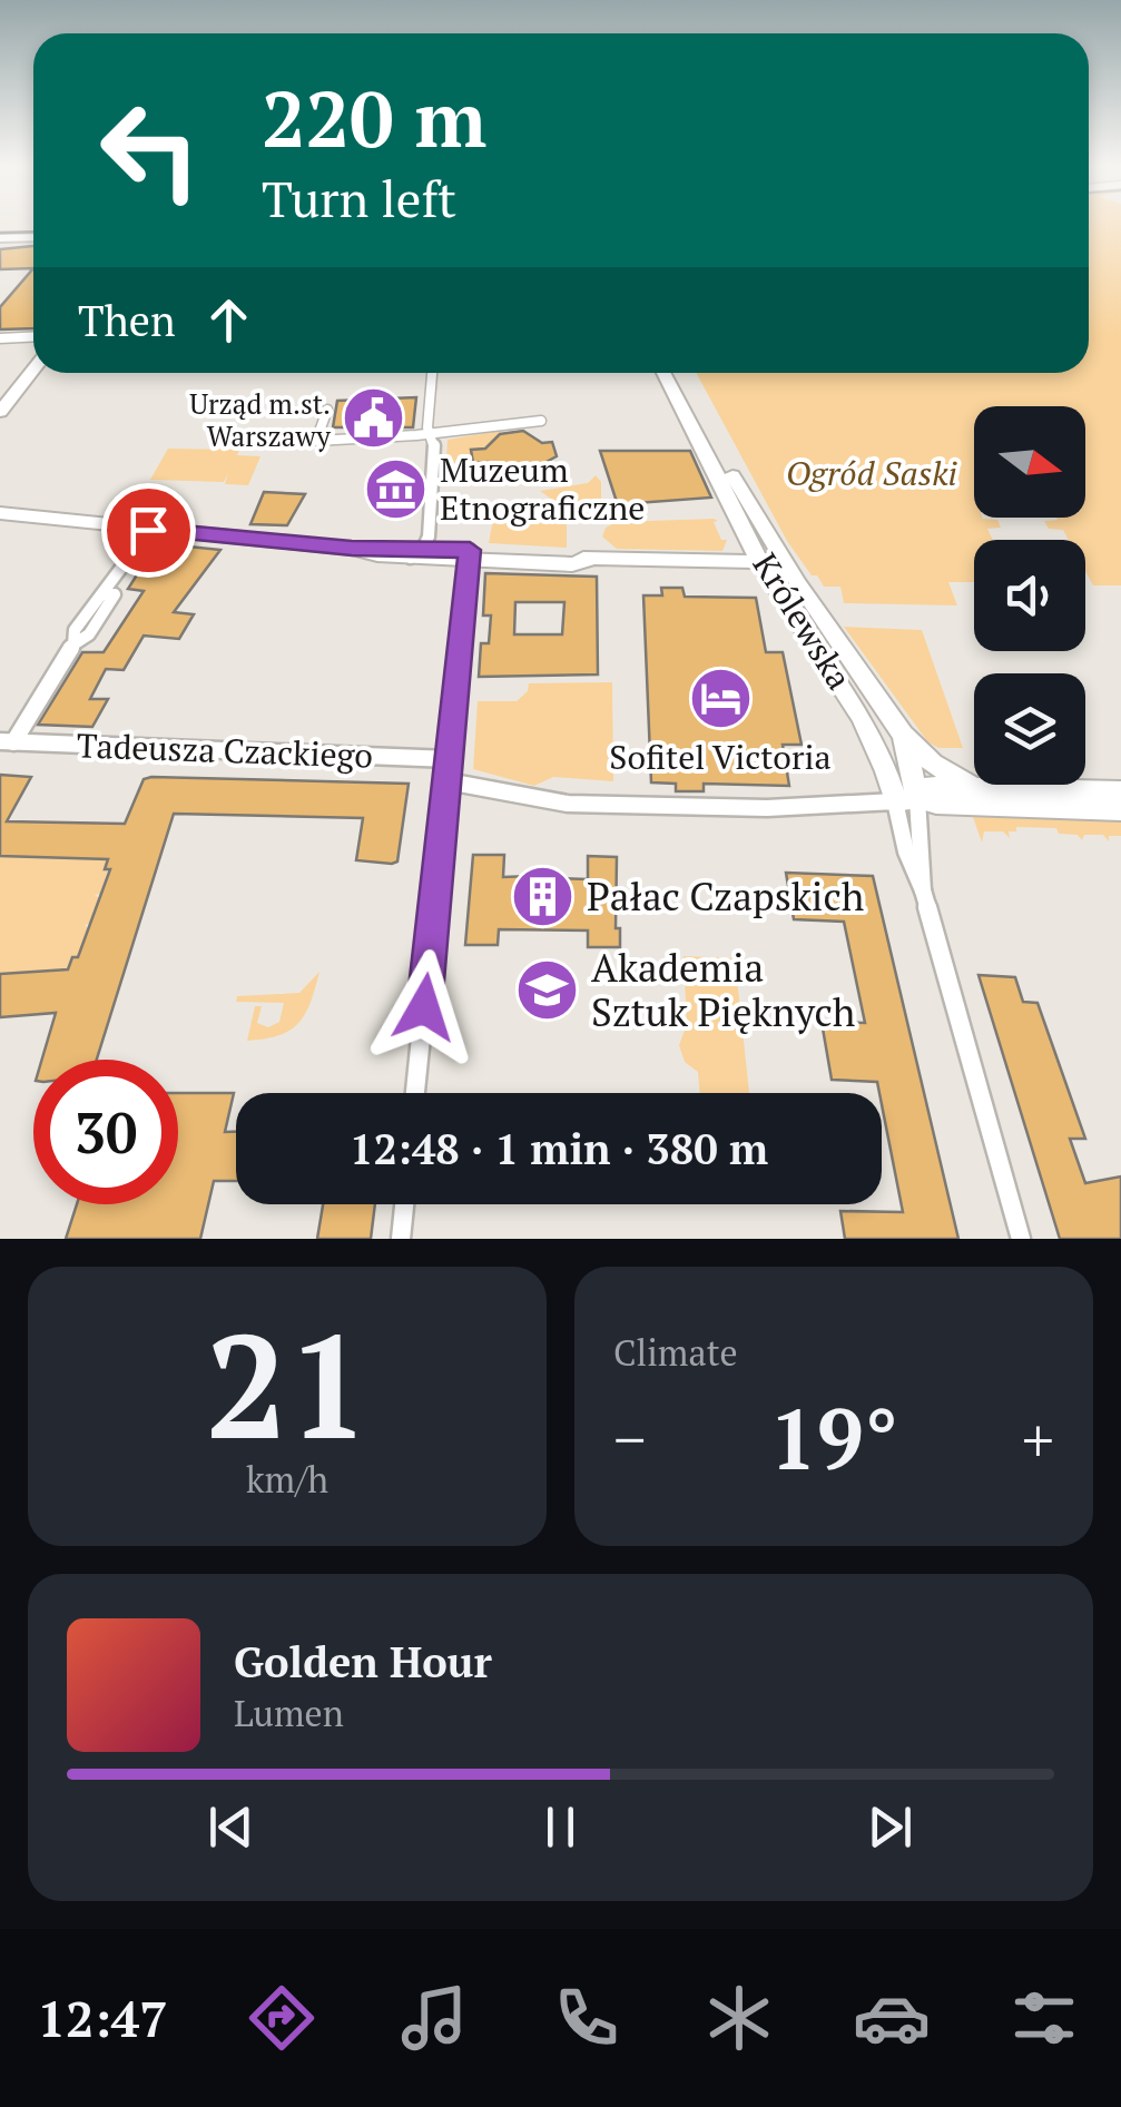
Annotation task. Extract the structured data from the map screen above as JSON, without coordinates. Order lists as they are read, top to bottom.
{
  "streets": {
    "street": ["Królewska", "Tadeusza Czackiego"]
  },
  "parks": ["Ogród Saski"],
  "places": {
    "public building": ["Urząd m.st. Warszawy"],
    "museum": ["Muzeum Etnograficzne"],
    "hotel": ["Sofitel Victoria"],
    "building": ["Pałac Czapskich"],
    "school or university": ["Akademia Sztuk Pięknych"]
  },
  "north": "right",
  "page": {
    "turn": ["220 m", "Turn left"],
    "then": "Then",
    "limit": "30",
    "trip": "12:48 · 1 min · 380 m",
    "tile": [
      ["21", "km/h"],
      "Climate"
    ],
    "heat": ["−", "19°", "+"],
    "song": ["Golden Hour", "Lumen"],
    "tabs": "12:47"
  }
}
